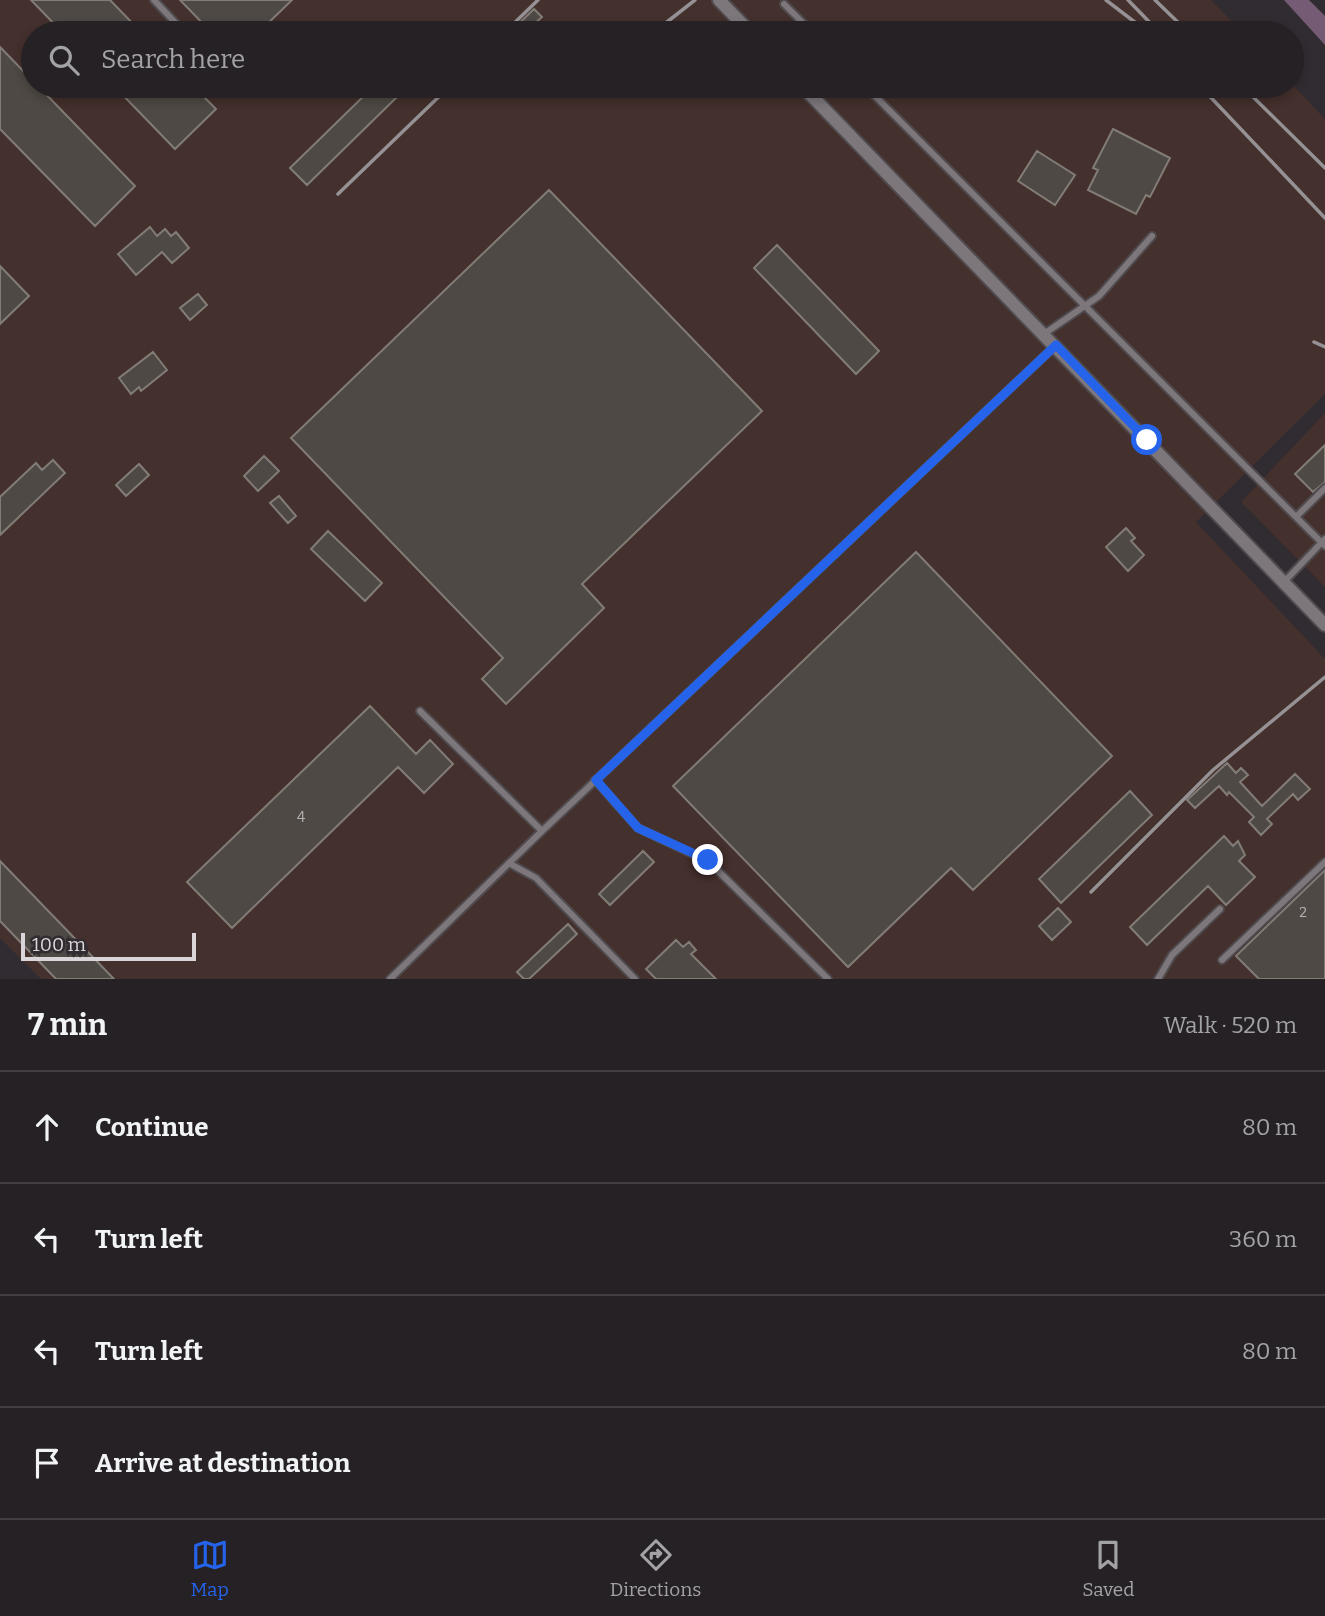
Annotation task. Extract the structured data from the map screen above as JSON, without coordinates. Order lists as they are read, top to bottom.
{
  "house_numbers": ["4", "2"],
  "scale_bar": "100 m",
  "page": {
    "search": "Search here",
    "scale": "100 m",
    "heading": ["7 min", "Walk · 520 m"],
    "list": [
      ["Continue", "80 m"],
      ["Turn left", "360 m"],
      ["Turn left", "80 m"],
      "Arrive at destination"
    ],
    "nav": ["Map", "Directions", "Saved"]
  }
}
